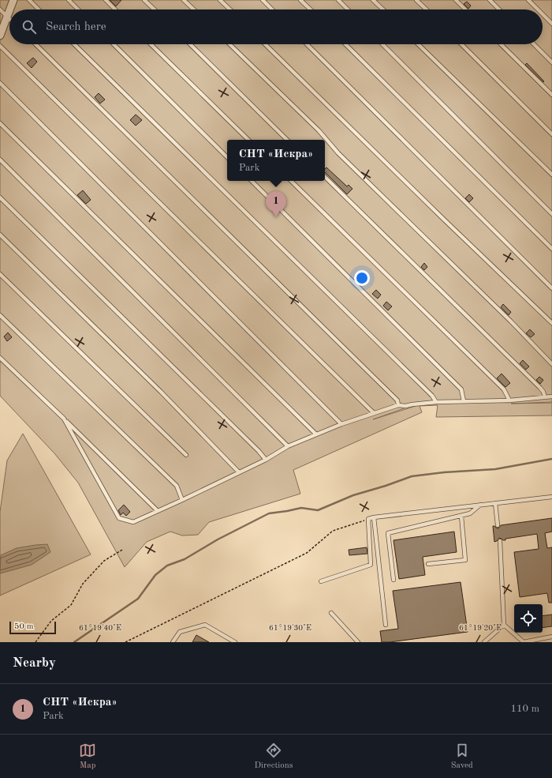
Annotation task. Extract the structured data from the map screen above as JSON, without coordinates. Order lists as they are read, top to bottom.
{
  "scale_bar": "50 m",
  "page": {
    "search": "Search here",
    "popup": ["СНТ «Искра»", "Park"],
    "pins": "1",
    "scale": "50 m",
    "heading": "Nearby",
    "list": [
      {
        "mark": "1",
        "name": "СНТ «Искра»",
        "note": "Park",
        "value": "110 m"
      }
    ],
    "nav": ["Map", "Directions", "Saved"]
  },
  "coordinates": ["61°19'40\"E", "61°19'30\"E", "61°19'20\"E"]
}
